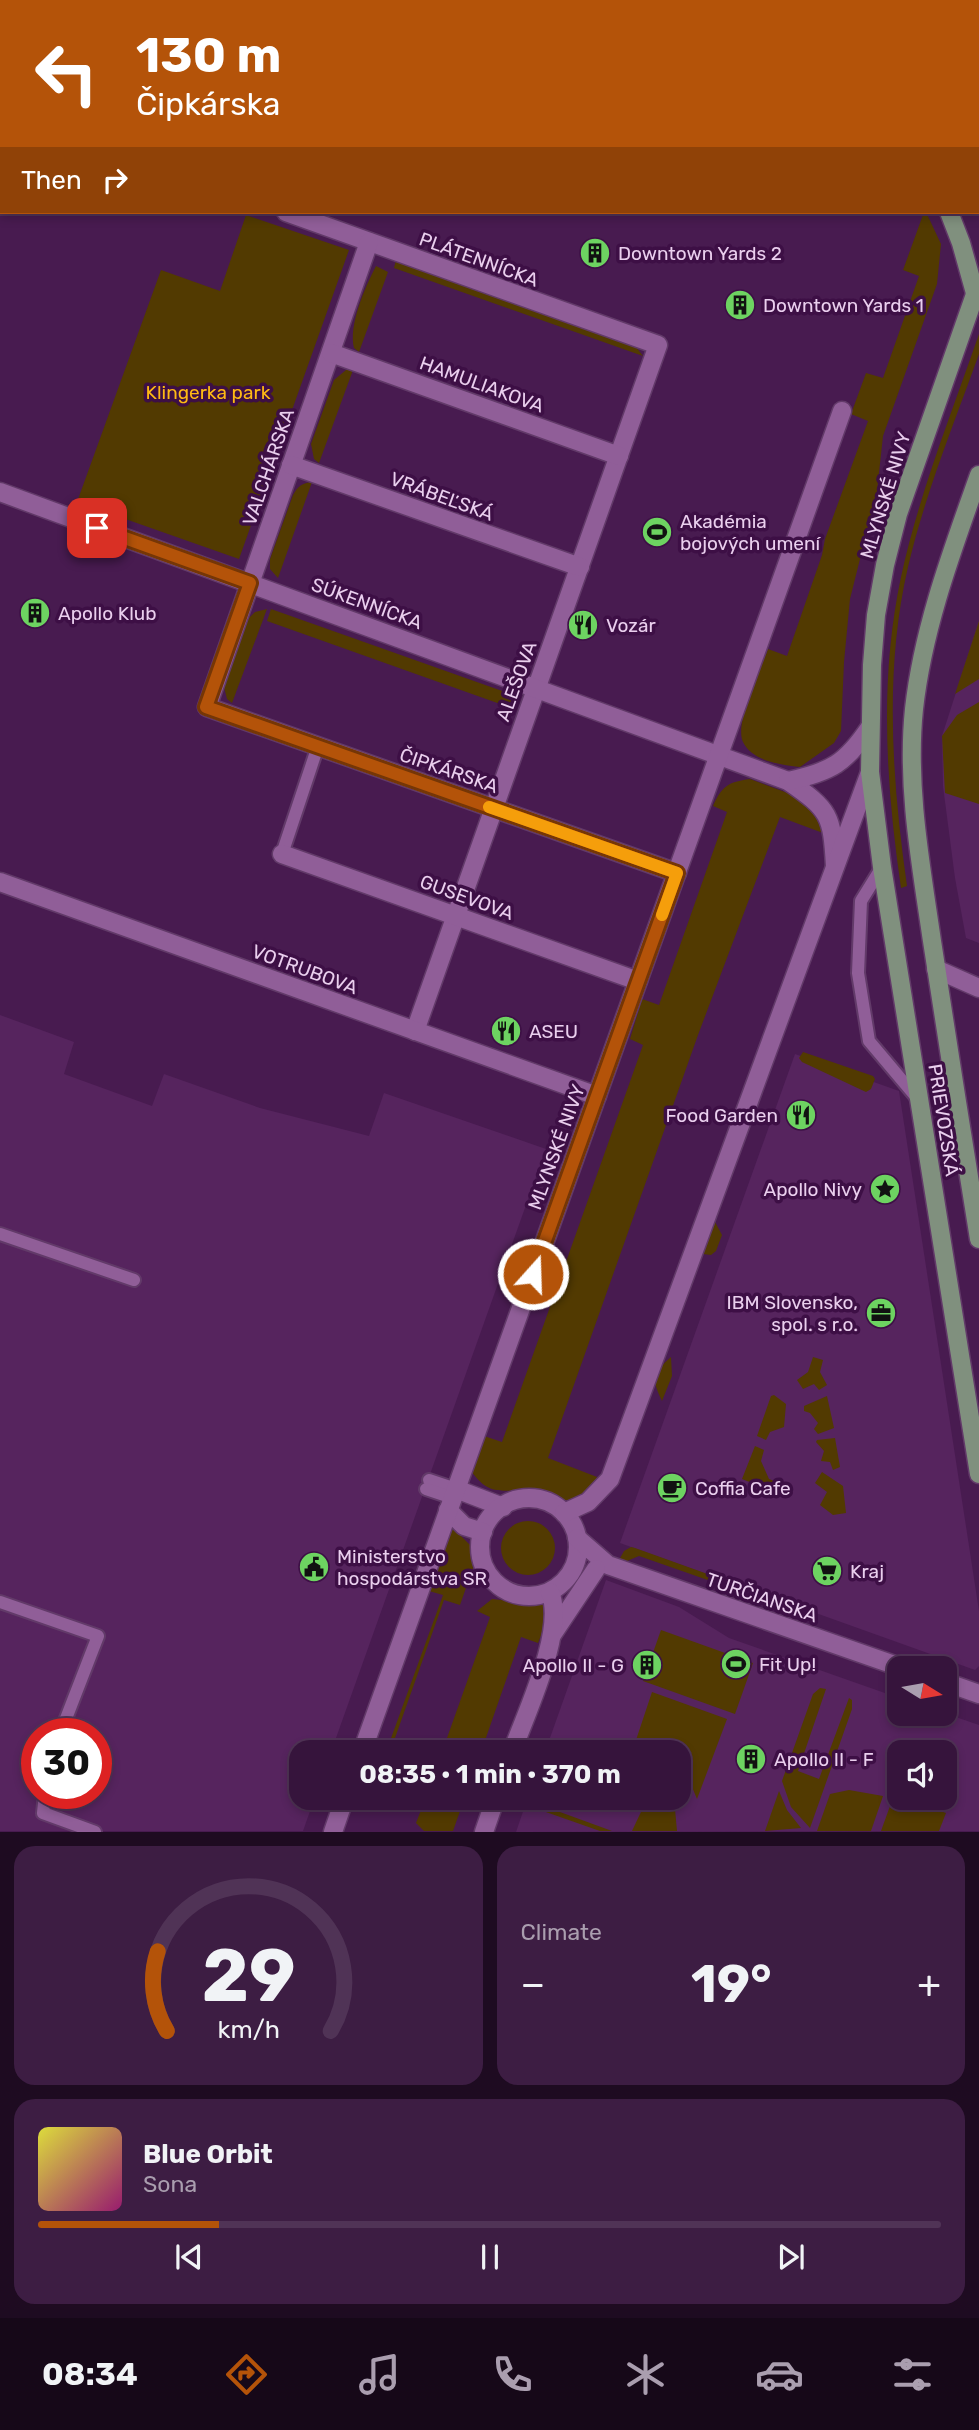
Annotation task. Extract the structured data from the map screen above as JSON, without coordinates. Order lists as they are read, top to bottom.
{
  "streets": {
    "main road": ["MLYNSKÉ NIVY", "PRIEVOZSKÁ"],
    "street": [
      "PLÁTENNÍCKA",
      "HAMULIAKOVA",
      "VALCHÁRSKA",
      "VRÁBEĽSKÁ",
      "SÚKENNÍCKA",
      "ALEŠOVA",
      "ČIPKÁRSKA",
      "GUSEVOVA",
      "VOTRUBOVA",
      "TURČIANSKA"
    ]
  },
  "crossings": [
    ["PLÁTENNÍCKA", "VALCHÁRSKA"],
    ["PLÁTENNÍCKA", "ALEŠOVA"],
    ["HAMULIAKOVA", "VALCHÁRSKA"],
    ["HAMULIAKOVA", "ALEŠOVA"],
    ["VALCHÁRSKA", "VRÁBEĽSKÁ"],
    ["VALCHÁRSKA", "SÚKENNÍCKA"],
    ["VALCHÁRSKA", "ČIPKÁRSKA"],
    ["MLYNSKÉ NIVY", "SÚKENNÍCKA"],
    ["MLYNSKÉ NIVY", "ČIPKÁRSKA"],
    ["MLYNSKÉ NIVY", "GUSEVOVA"],
    ["MLYNSKÉ NIVY", "VOTRUBOVA"],
    ["MLYNSKÉ NIVY", "PRIEVOZSKÁ"],
    ["MLYNSKÉ NIVY", "TURČIANSKA"],
    ["VRÁBEĽSKÁ", "ALEŠOVA"],
    ["SÚKENNÍCKA", "ALEŠOVA"],
    ["ALEŠOVA", "ČIPKÁRSKA"],
    ["ALEŠOVA", "GUSEVOVA"],
    ["ALEŠOVA", "VOTRUBOVA"]
  ],
  "parks": ["Klingerka park"],
  "places": {
    "building": [
      "Downtown Yards 2",
      "Downtown Yards 1",
      "Apollo Klub",
      "Apollo II - G",
      "Apollo II - F"
    ],
    "sports": ["Akadémia bojových umení", "Fit Up!"],
    "restaurant": ["Vozár", "ASEU", "Food Garden"],
    "place": ["Apollo Nivy"],
    "office": ["IBM Slovensko, spol. s r.o."],
    "cafe": ["Coffia Cafe"],
    "public building": ["Ministerstvo hospodárstva SR"],
    "supermarket": ["Kraj"]
  },
  "north": "right",
  "page": {
    "turn": ["130 m", "Čipkárska"],
    "then": "Then",
    "limit": "30",
    "trip": "08:35 · 1 min · 370 m",
    "tile": "Climate",
    "heat": ["−", "19°", "+"],
    "song": ["Blue Orbit", "Sona"],
    "tabs": "08:34",
    "gauge": ["29", "km/h"]
  }
}
